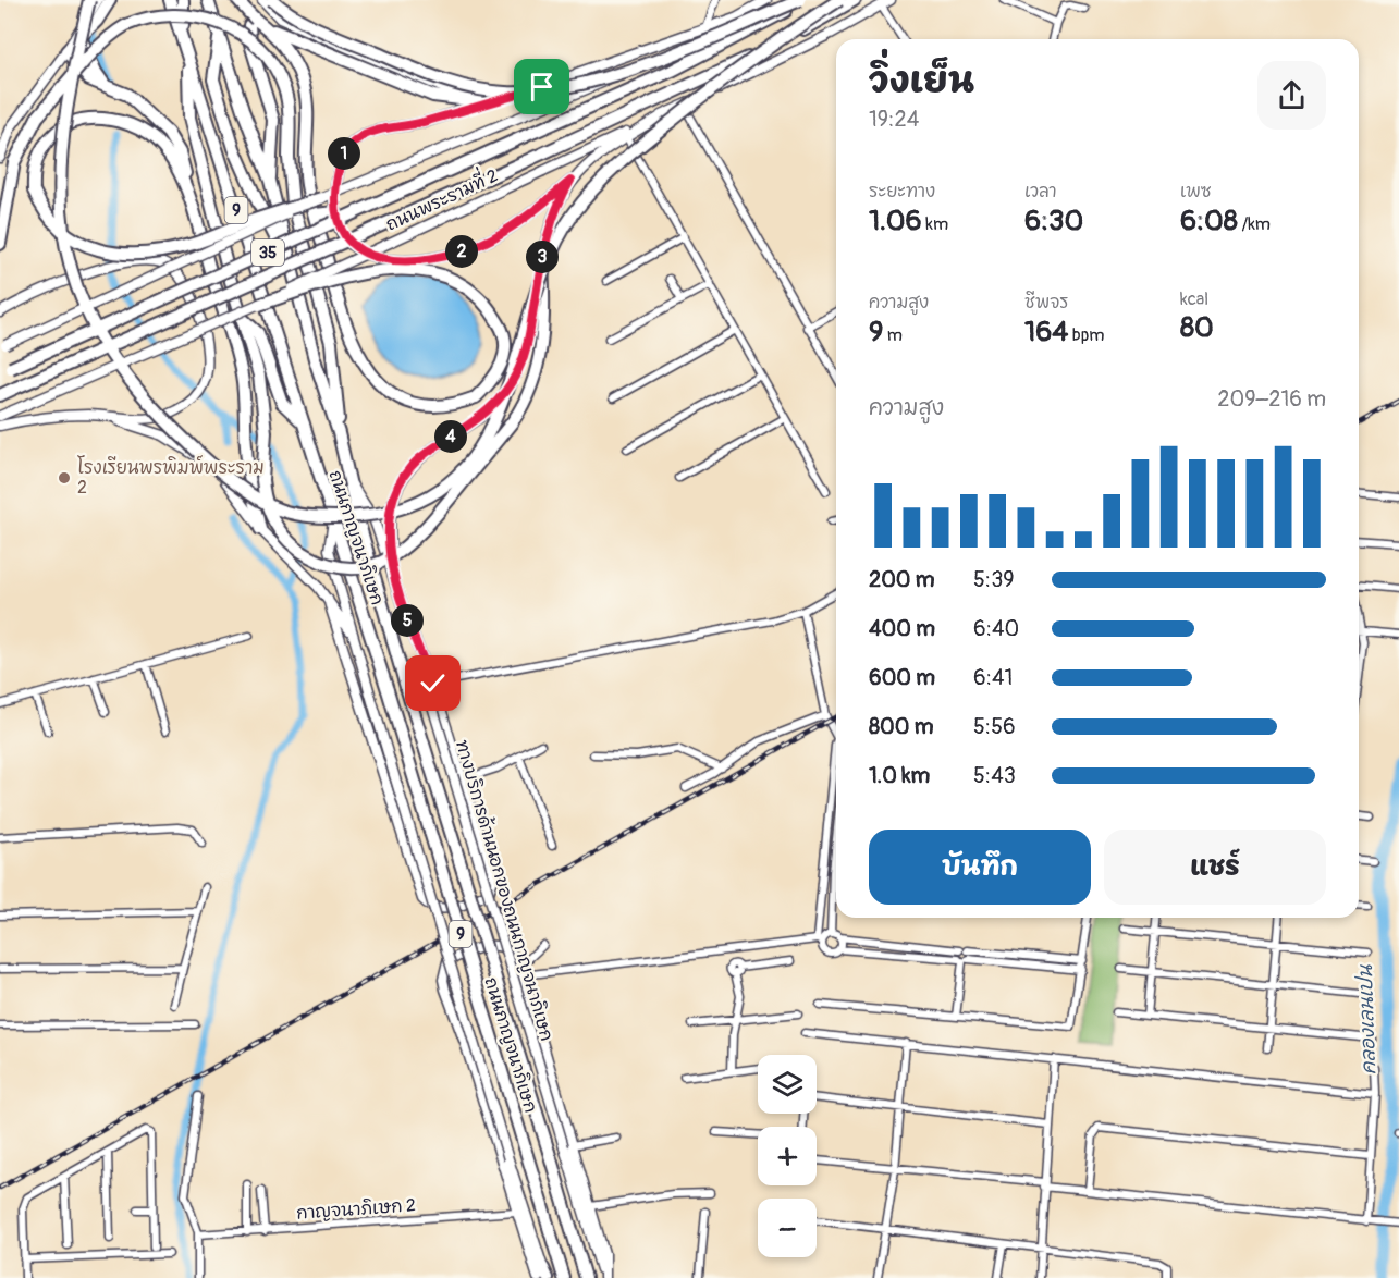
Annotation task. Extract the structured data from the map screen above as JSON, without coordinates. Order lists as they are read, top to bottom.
{
  "streets": {
    "highway": [
      "ถนนพระรามที่ 2",
      "9",
      "35",
      "ถนนกาญจนาภิเษก"
    ],
    "main road": ["ทางบริการด้านนอกของถนนกาญจนาภิเษก"],
    "street": ["กาญจนาภิเษก 2"]
  },
  "crossings": [
    ["ถนนกาญจนาภิเษก", "ทางบริการด้านนอกของถนนกาญจนาภิเษก"]
  ],
  "water": ["คลองเลนเปน"],
  "places": ["โรงเรียนพรพิมพ์พระราม 2"],
  "page": {
    "heading": ["วิ่งเย็น", "19:24"],
    "pins": [
      "1",
      "2",
      "3",
      "4",
      "5"
    ],
    "stats": [
      ["ระยะทาง", "1.06 km"],
      ["เวลา", "6:30"],
      ["เพซ", "6:08 /km"],
      ["ความสูง", "9 m"],
      ["ชีพจร", "164 bpm"],
      ["kcal", "80"]
    ],
    "chart": ["ความสูง", "209–216 m"],
    "list": [
      {
        "name": "200 m",
        "note": "5:39"
      },
      {
        "name": "400 m",
        "note": "6:40"
      },
      {
        "name": "600 m",
        "note": "6:41"
      },
      {
        "name": "800 m",
        "note": "5:56"
      },
      {
        "name": "1.0 km",
        "note": "5:43"
      }
    ],
    "buttons": ["บันทึก", "แชร์"],
    "map_buttons": ["+", "−"]
  }
}
